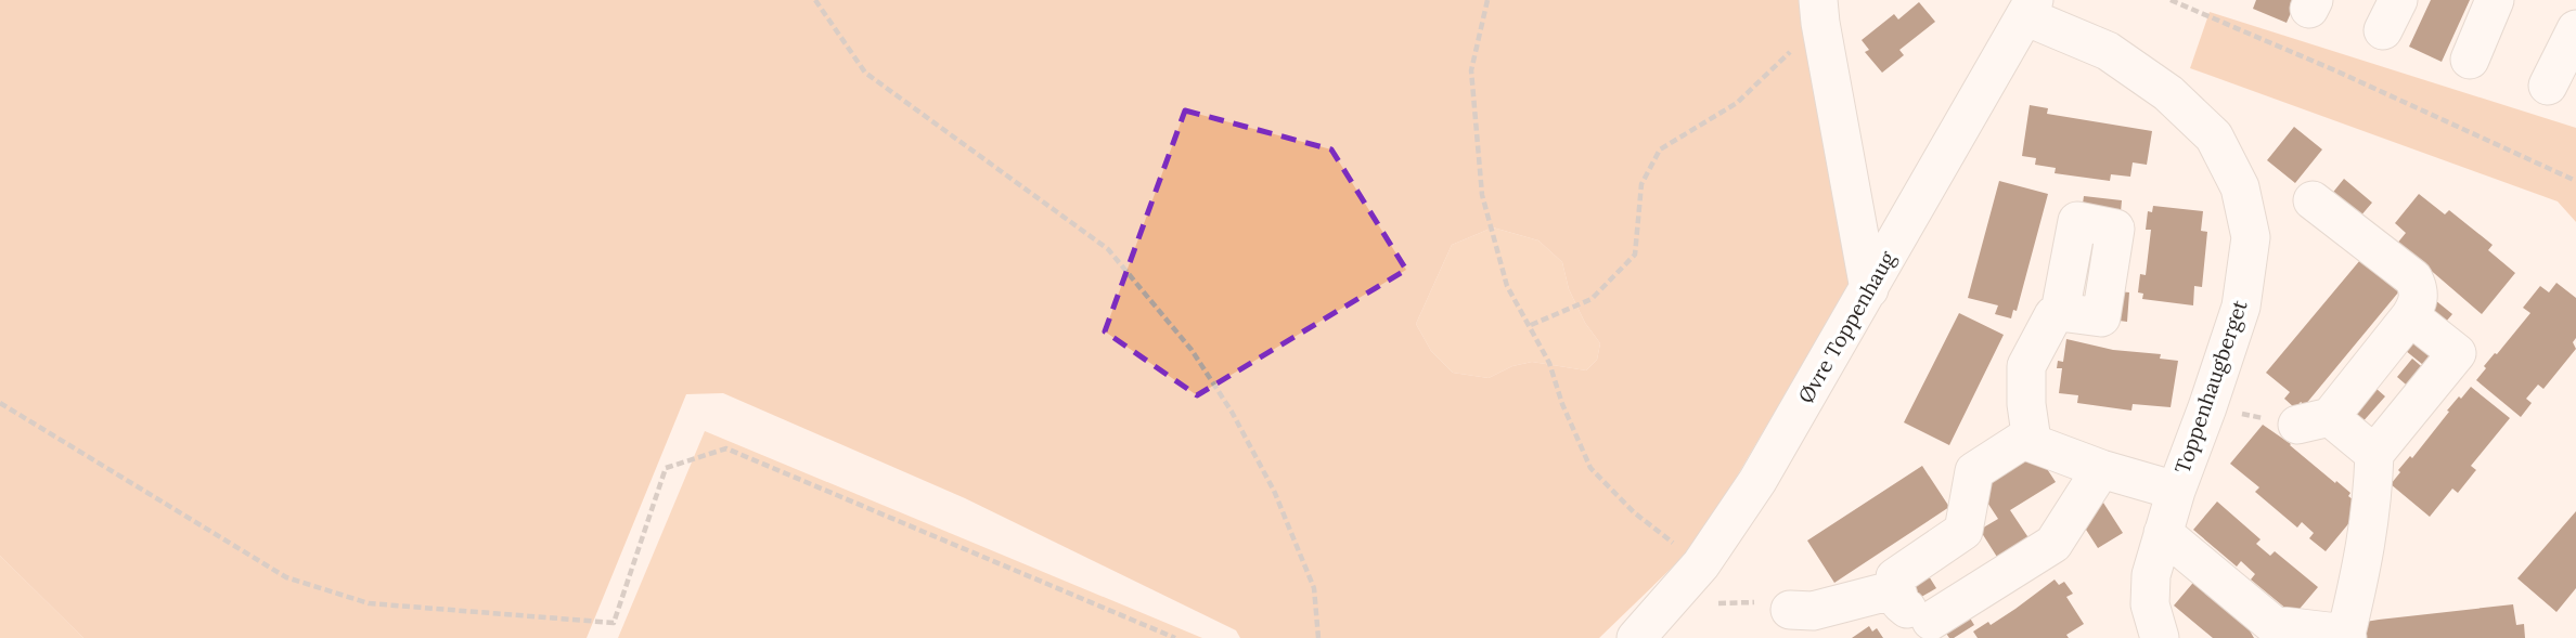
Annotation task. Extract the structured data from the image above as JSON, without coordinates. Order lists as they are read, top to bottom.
{
  "streets": {
    "street": ["Øvre Toppenhaug", "Toppenhaugberget"]
  },
  "crossings": [
    ["Øvre Toppenhaug", "Toppenhaugberget"]
  ]
}
